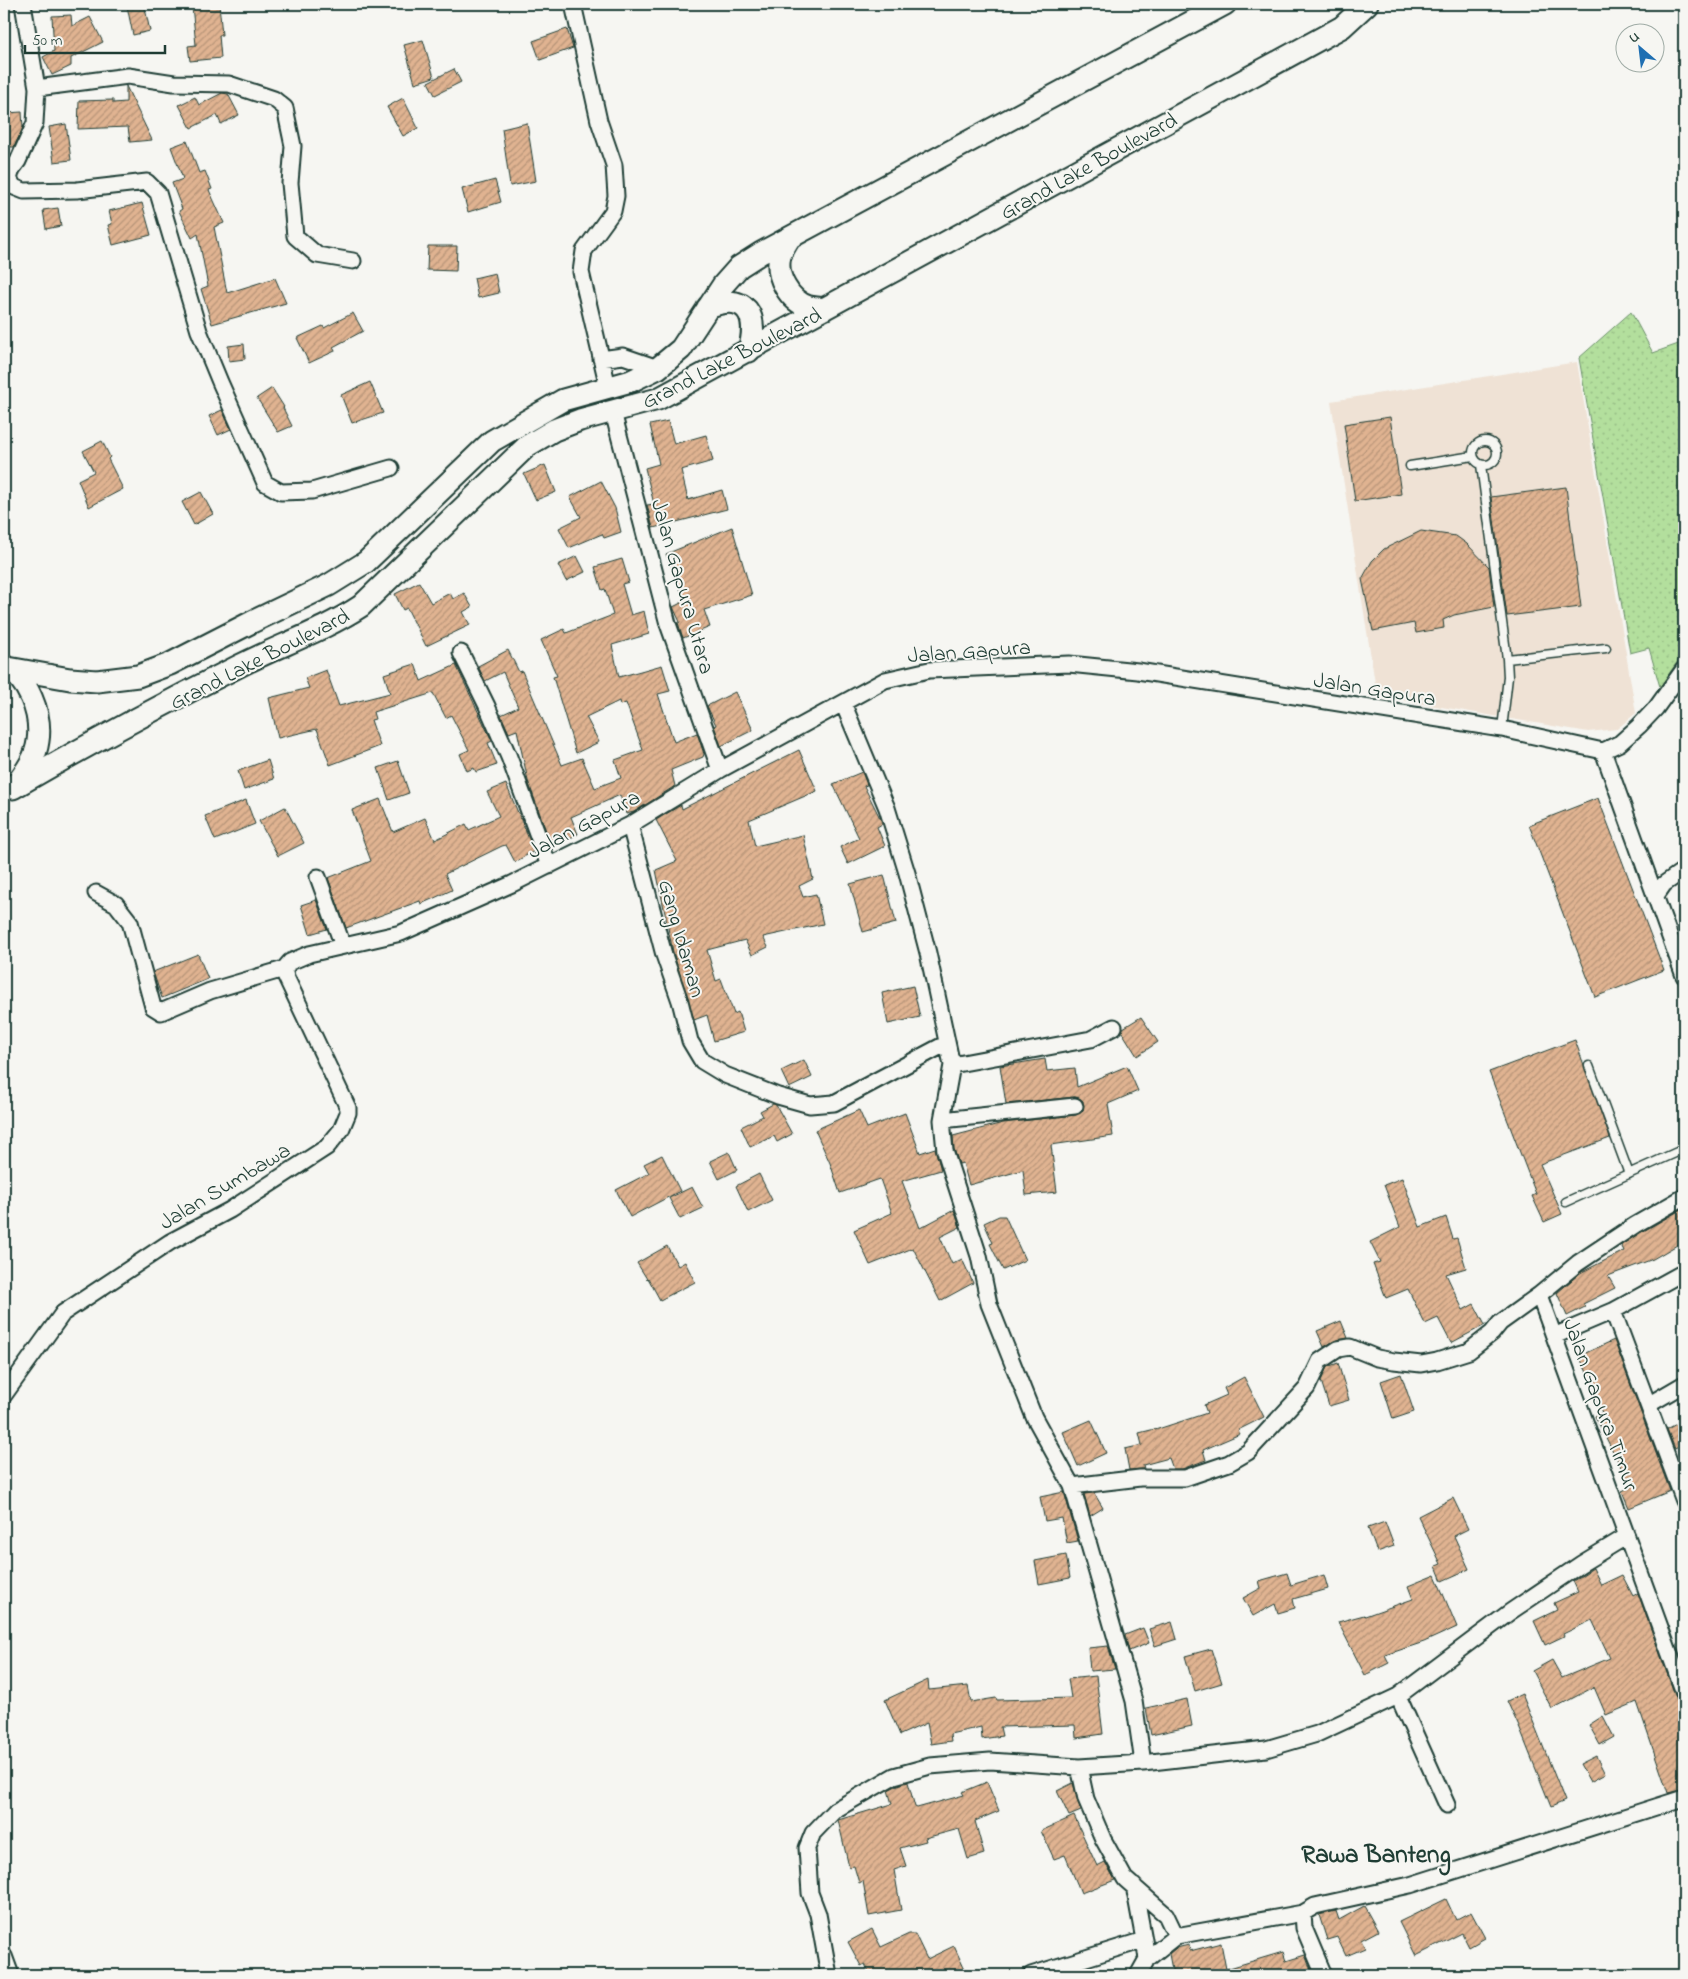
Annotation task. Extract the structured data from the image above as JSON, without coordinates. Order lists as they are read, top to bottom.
{
  "streets": {
    "street": [
      "Grand Lake Boulevard",
      "Jalan Gapura Utara",
      "Jalan Gapura",
      "Gang Idaman",
      "Jalan Sumbawa",
      "Jalan Gapura Timur"
    ]
  },
  "crossings": [
    ["Grand Lake Boulevard", "Jalan Gapura Utara"],
    ["Jalan Gapura Utara", "Jalan Gapura"],
    ["Jalan Gapura", "Gang Idaman"],
    ["Jalan Gapura", "Jalan Sumbawa"]
  ],
  "districts": ["Rawa Banteng"],
  "scale_bar": "50 m",
  "north": "top left"
}
